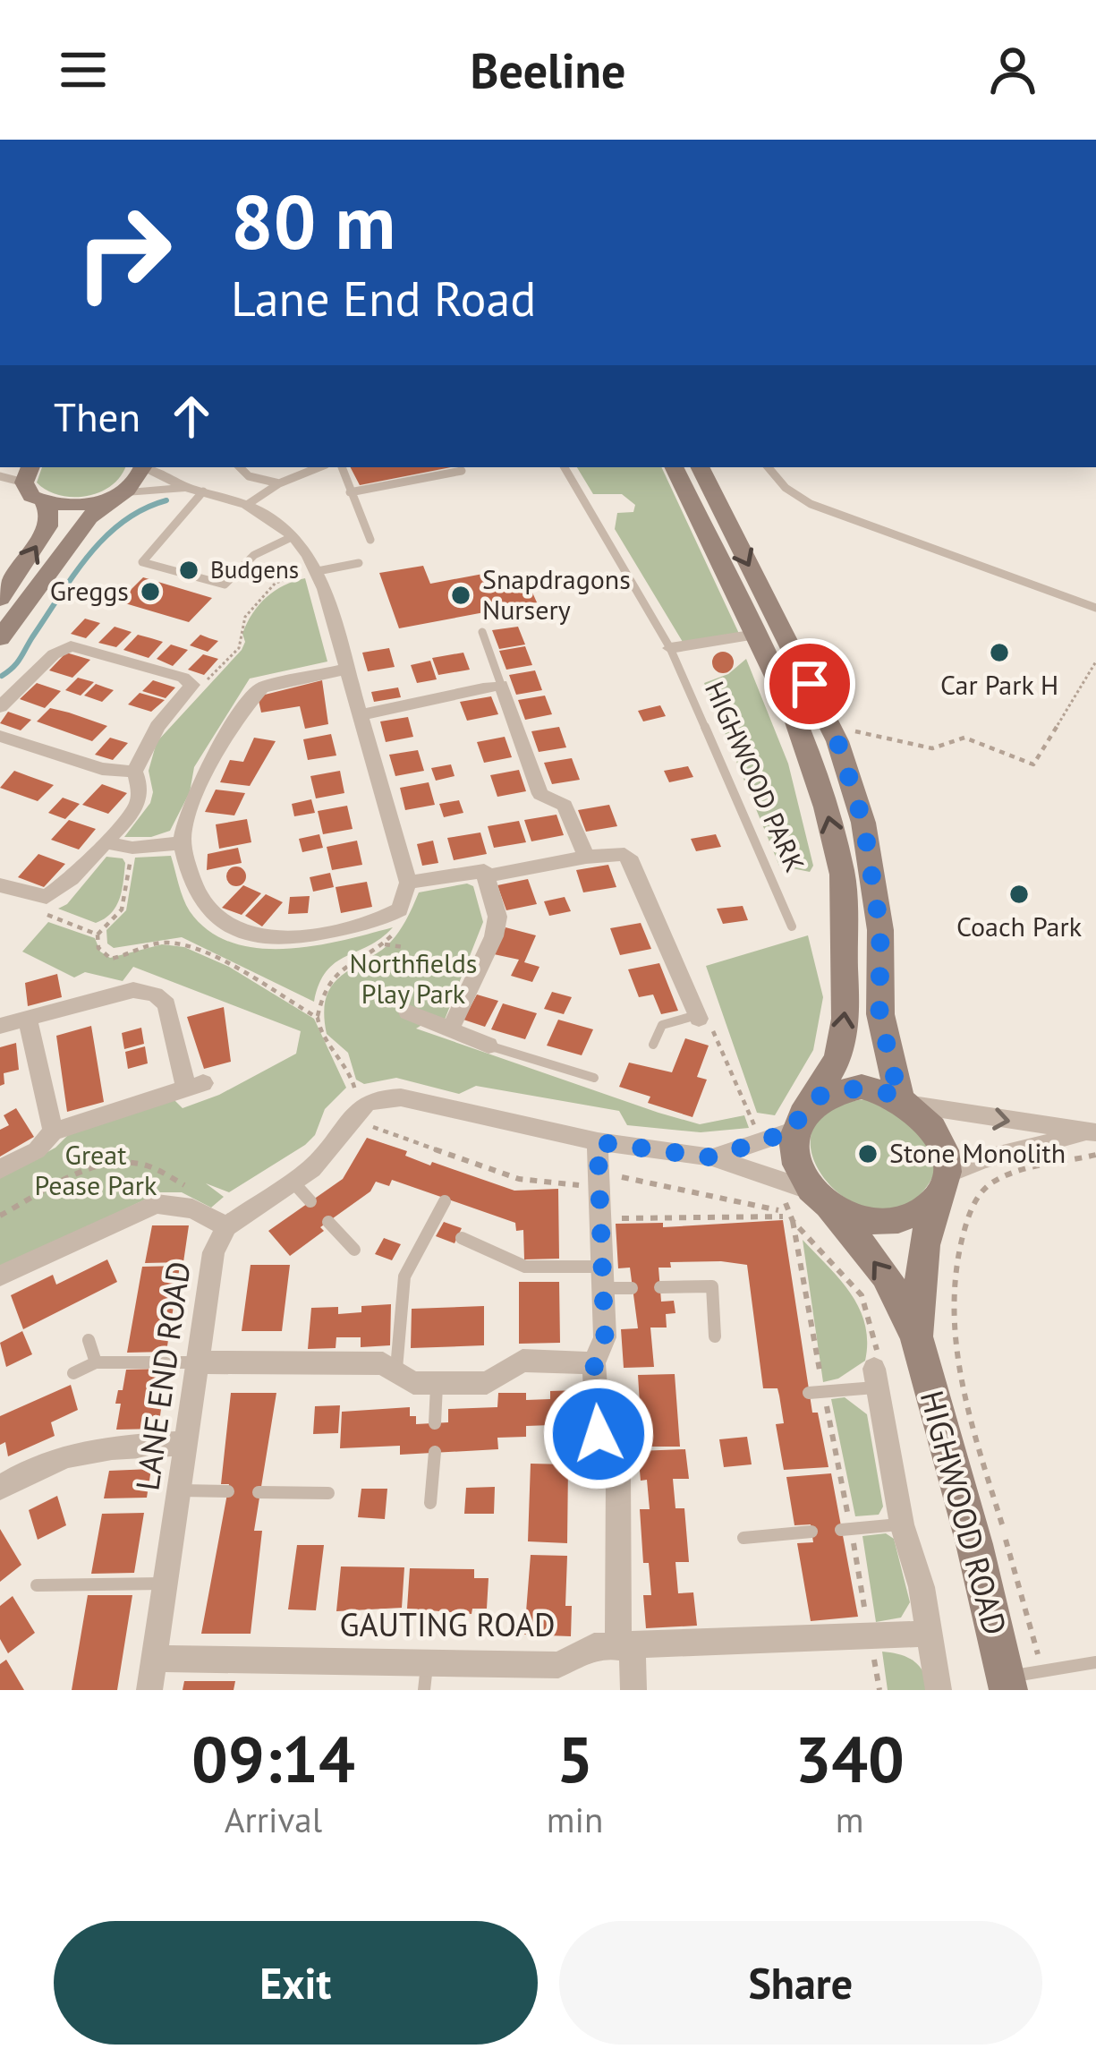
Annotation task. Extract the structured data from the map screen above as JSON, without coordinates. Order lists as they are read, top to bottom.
{
  "streets": {
    "street": [
      "HIGHWOOD PARK",
      "LANE END ROAD",
      "HIGHWOOD ROAD",
      "GAUTING ROAD"
    ]
  },
  "crossings": [
    ["LANE END ROAD", "GAUTING ROAD"]
  ],
  "parks": ["Northfields Play Park", "Great Pease Park"],
  "places": [
    "Budgens",
    "Greggs",
    "Snapdragons Nursery",
    "Car Park H",
    "Coach Park",
    "Stone Monolith"
  ],
  "page": {
    "header": "Beeline",
    "turn": ["80 m", "Lane End Road"],
    "then": "Then",
    "eta": [
      "09:14",
      "Arrival",
      "5",
      "min",
      "340",
      "m"
    ],
    "buttons": ["Exit", "Share"]
  }
}
